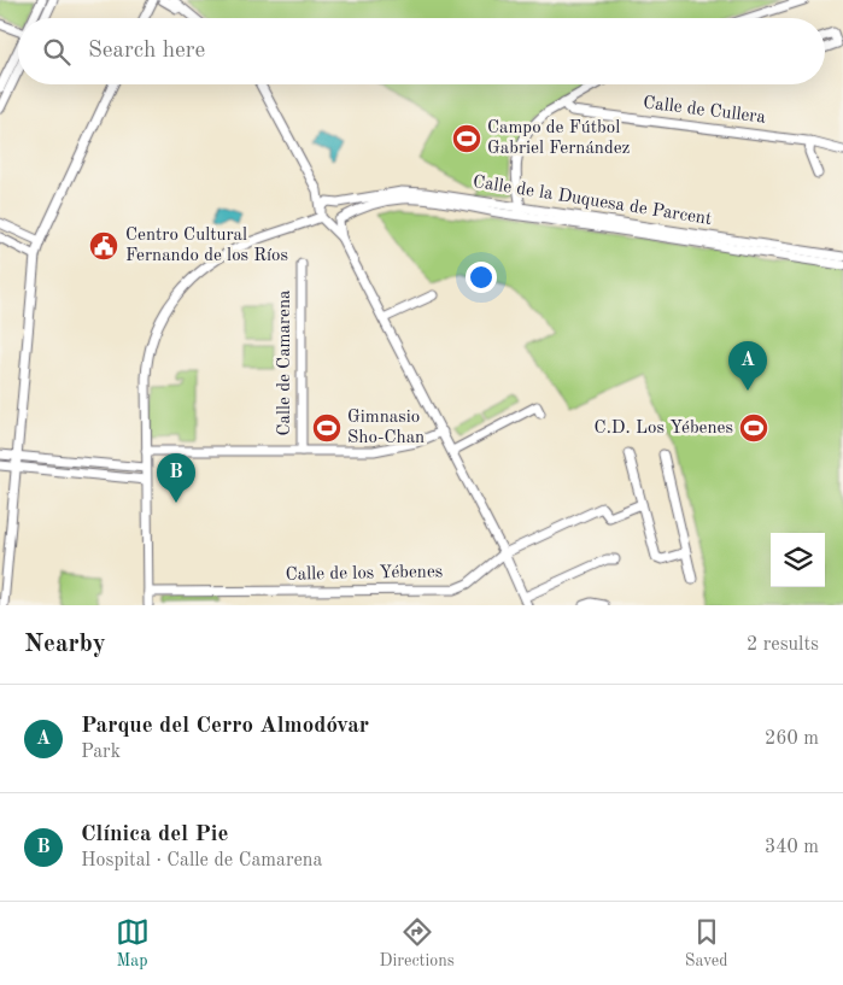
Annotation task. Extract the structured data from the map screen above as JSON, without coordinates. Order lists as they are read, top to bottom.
{
  "streets": {
    "street": [
      "Calle de Cullera",
      "Calle de la Duquesa de Parcent",
      "Calle de Camarena",
      "Calle de los Yébenes"
    ]
  },
  "places": {
    "sports": ["Campo de Fútbol Gabriel Fernández", "Gimnasio Sho-Chan", "C.D. Los Yébenes"],
    "public building": ["Centro Cultural Fernando de los Ríos"]
  },
  "page": {
    "search": "Search here",
    "pins": ["A", "B"],
    "heading": ["Nearby", "2 results"],
    "list": [
      {
        "mark": "A",
        "name": "Parque del Cerro Almodóvar",
        "note": "Park",
        "value": "260 m"
      },
      {
        "mark": "B",
        "name": "Clínica del Pie",
        "note": "Hospital · Calle de Camarena",
        "value": "340 m"
      }
    ],
    "nav": ["Map", "Directions", "Saved"]
  }
}
